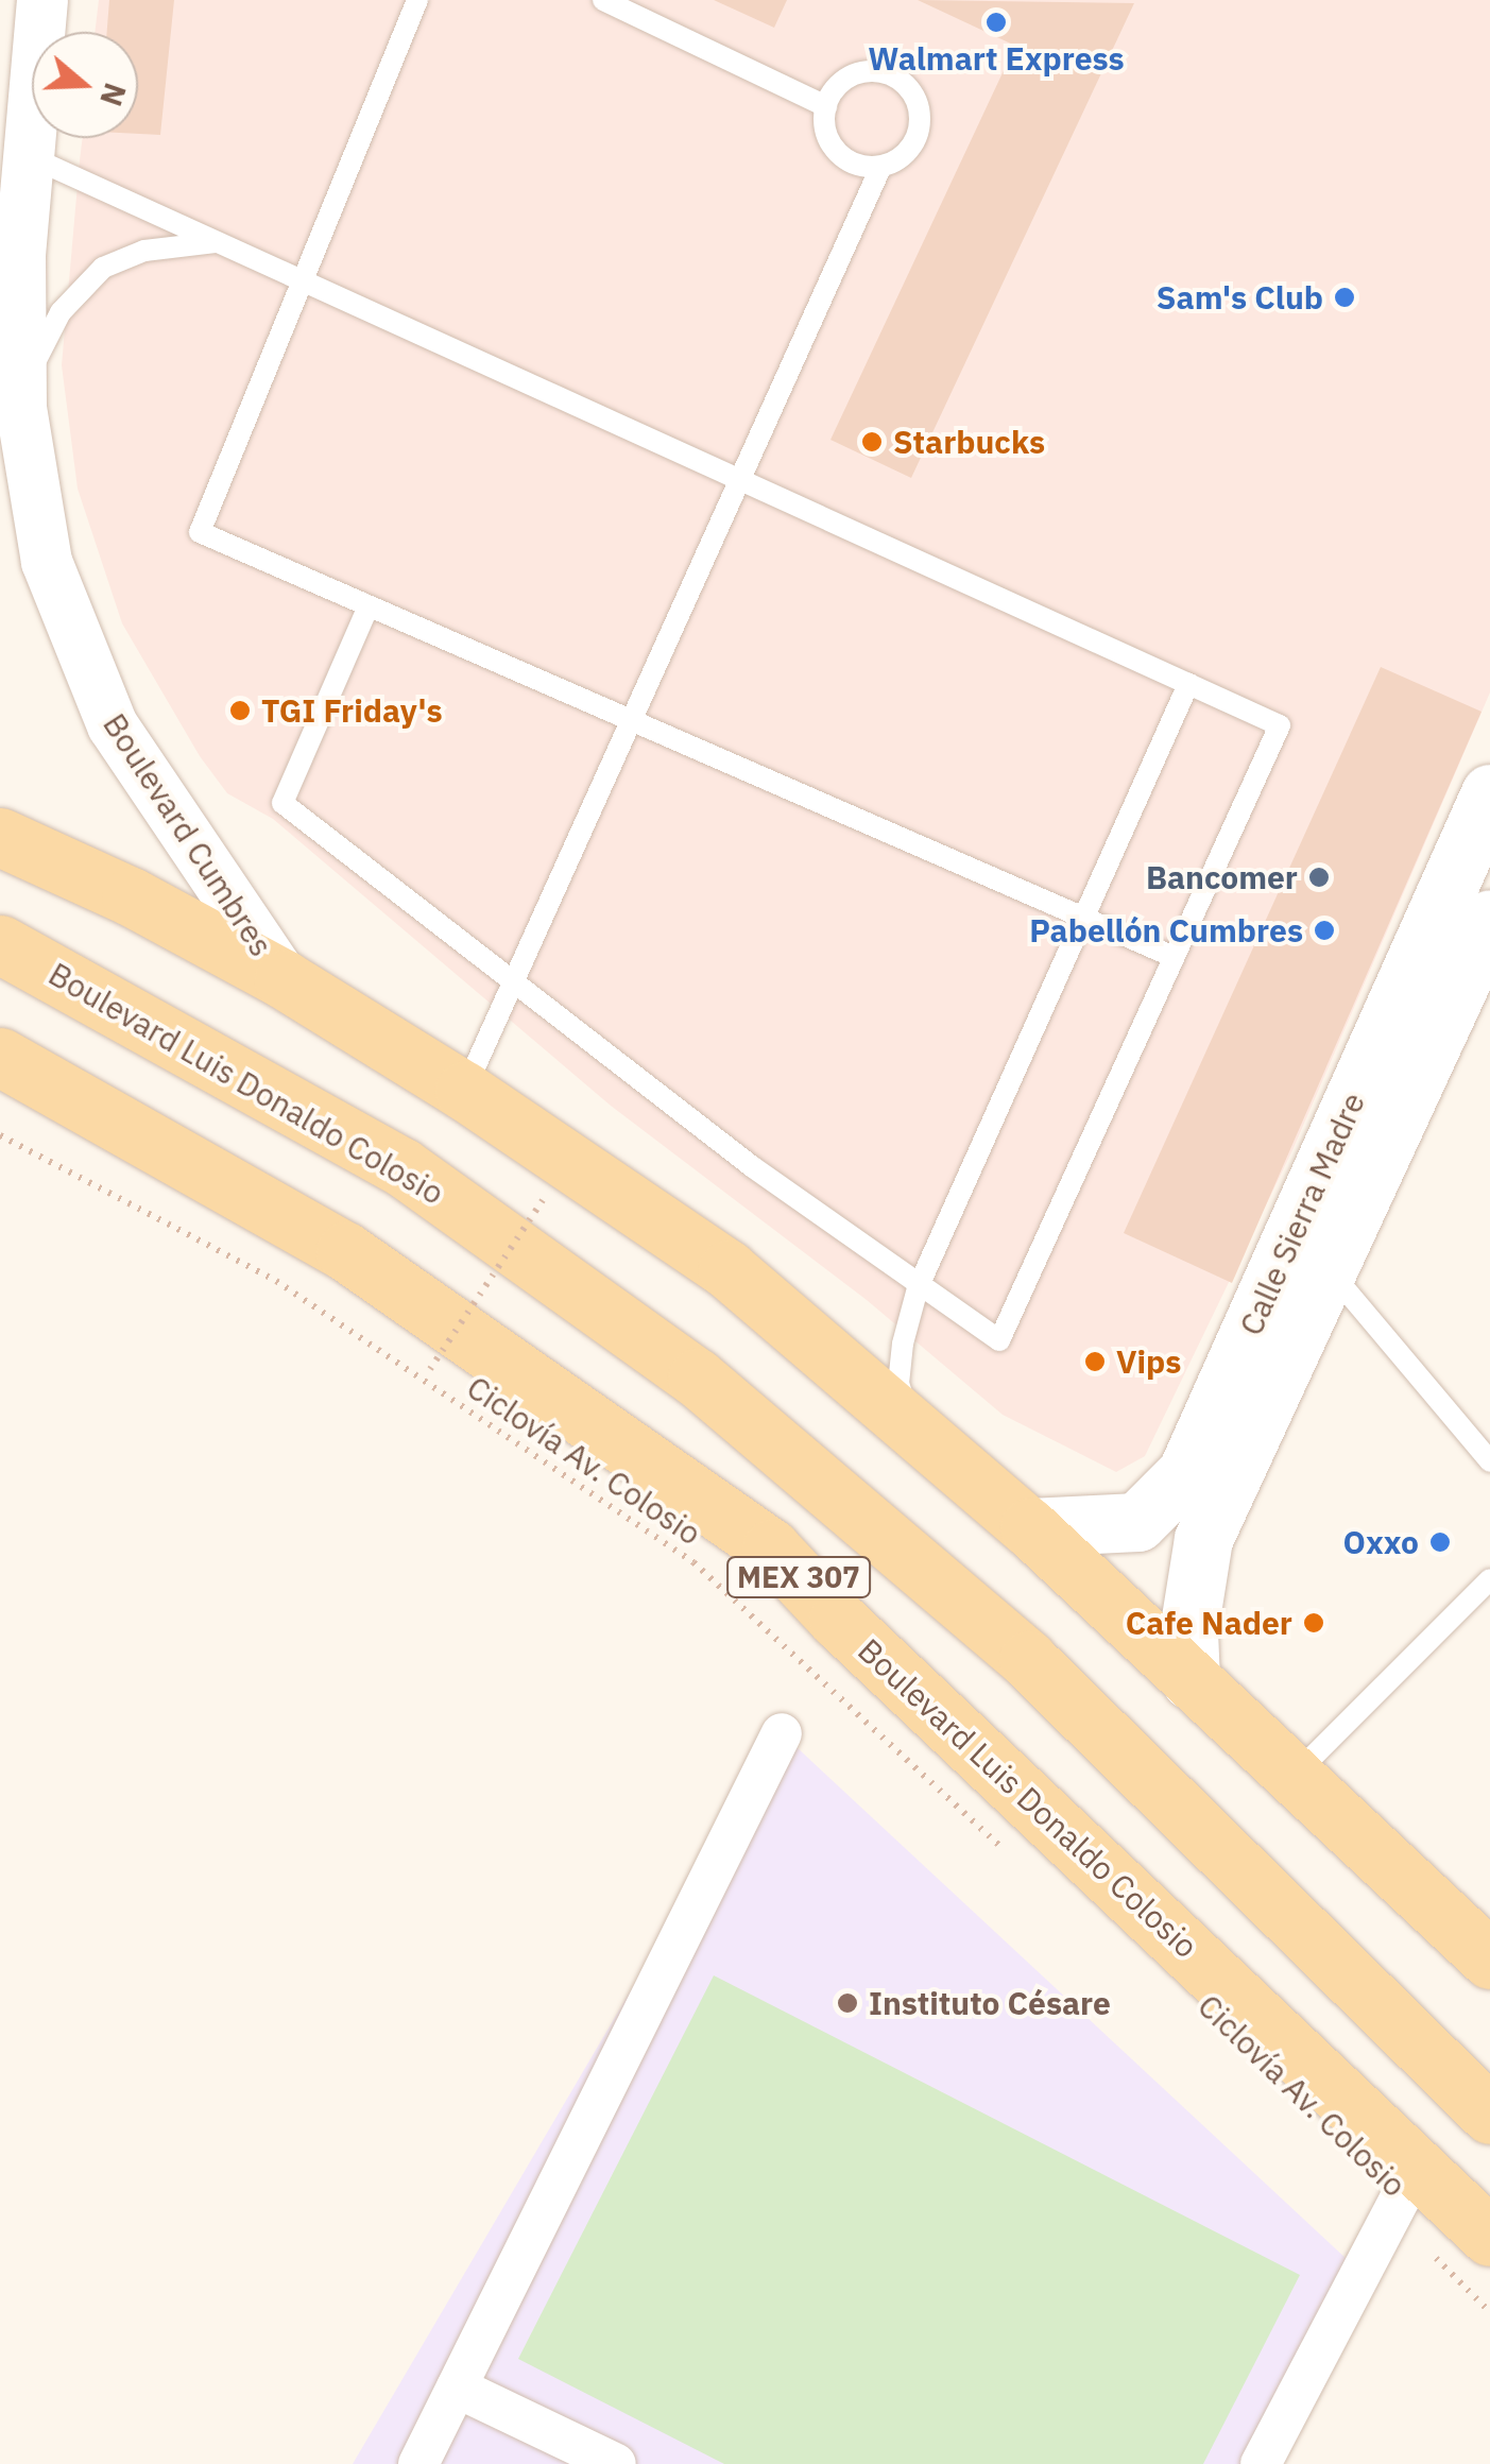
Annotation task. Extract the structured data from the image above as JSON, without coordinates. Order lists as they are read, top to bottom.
{
  "streets": {
    "main road": ["Boulevard Luis Donaldo Colosio", "Calle Sierra Madre", "MEX 307"],
    "street": ["Boulevard Cumbres"],
    "path": ["Ciclovía Av. Colosio"]
  },
  "crossings": [
    ["Boulevard Luis Donaldo Colosio", "Ciclovía Av. Colosio"]
  ],
  "places": [
    "Walmart Express",
    "Sam's Club",
    "Starbucks",
    "TGI Friday's",
    "Bancomer",
    "Pabellón Cumbres",
    "Vips",
    "Oxxo",
    "Cafe Nader",
    "Instituto Césare"
  ],
  "north": "right"
}
